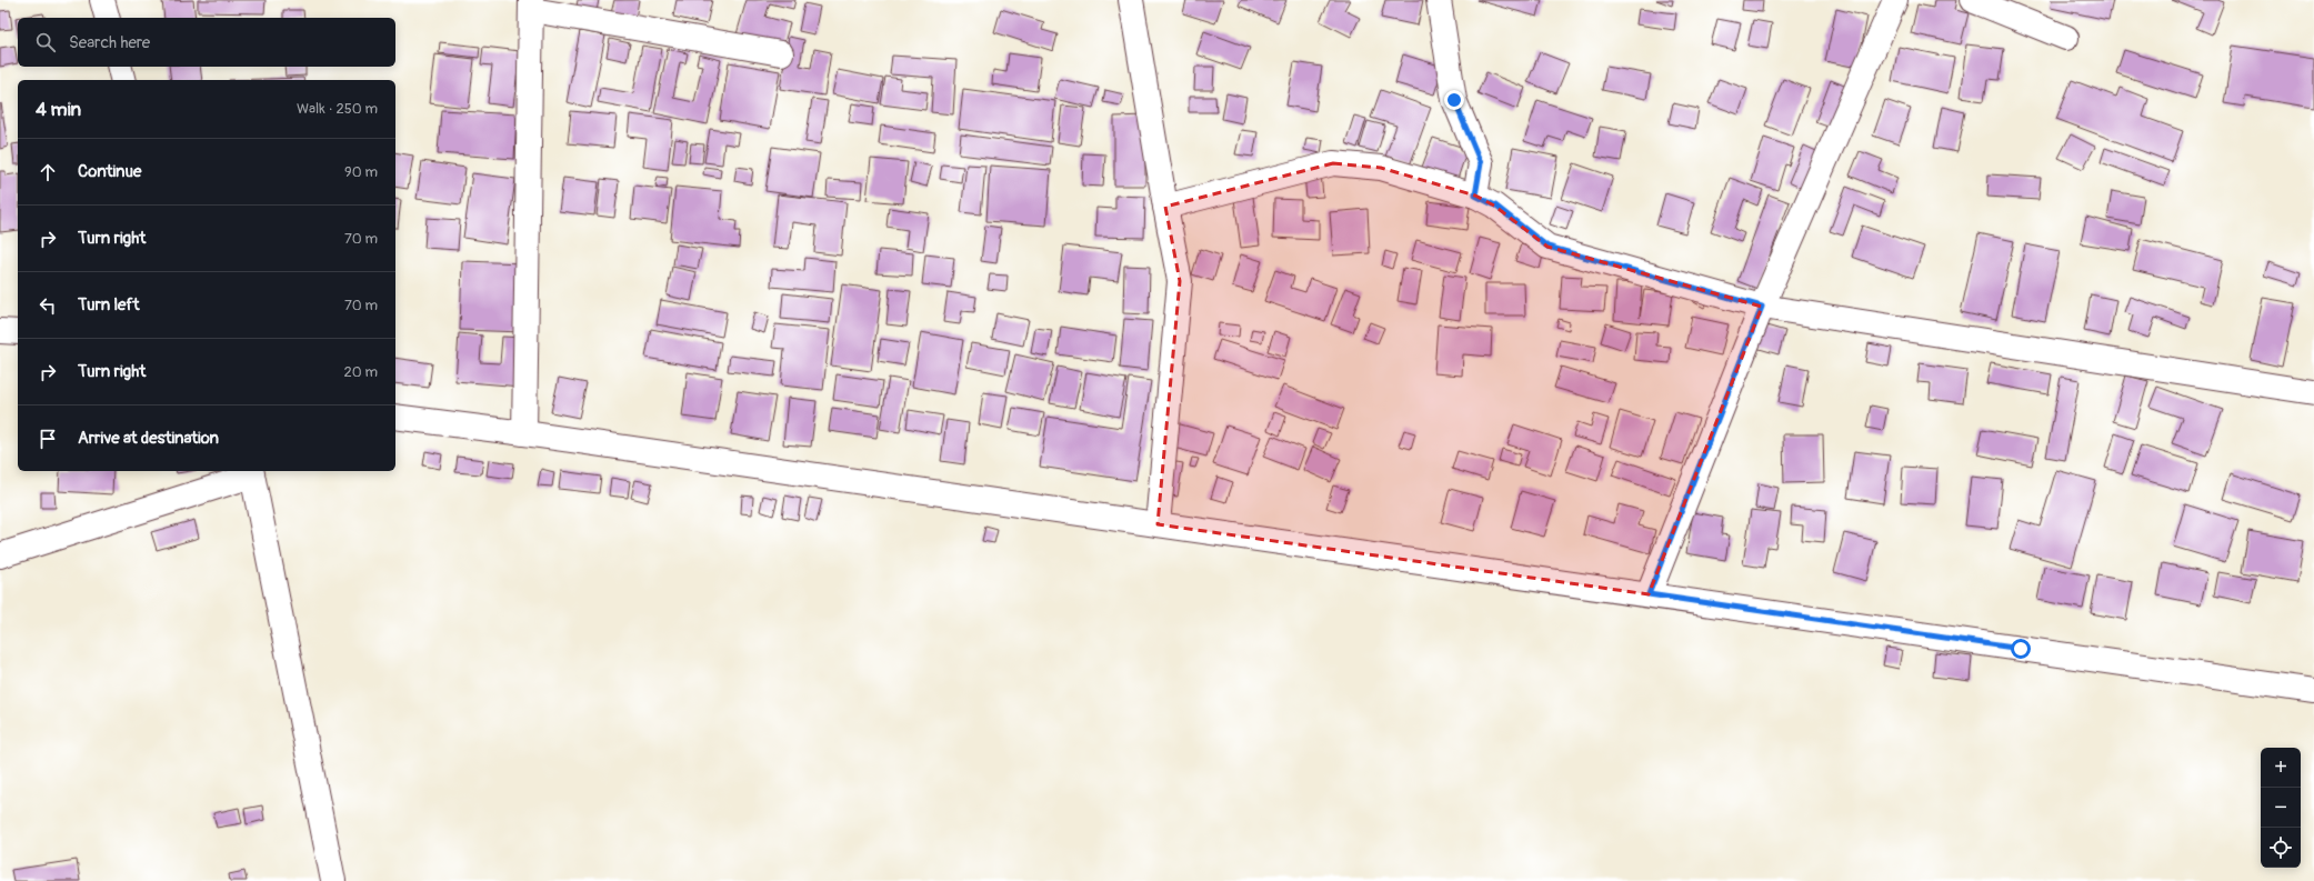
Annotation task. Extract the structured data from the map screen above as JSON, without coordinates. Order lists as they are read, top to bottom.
{
  "page": {
    "search": "Search here",
    "heading": ["4 min", "Walk · 250 m"],
    "list": [
      ["Continue", "90 m"],
      ["Turn right", "70 m"],
      ["Turn left", "70 m"],
      ["Turn right", "20 m"],
      "Arrive at destination"
    ],
    "map_buttons": ["+", "−"]
  }
}
